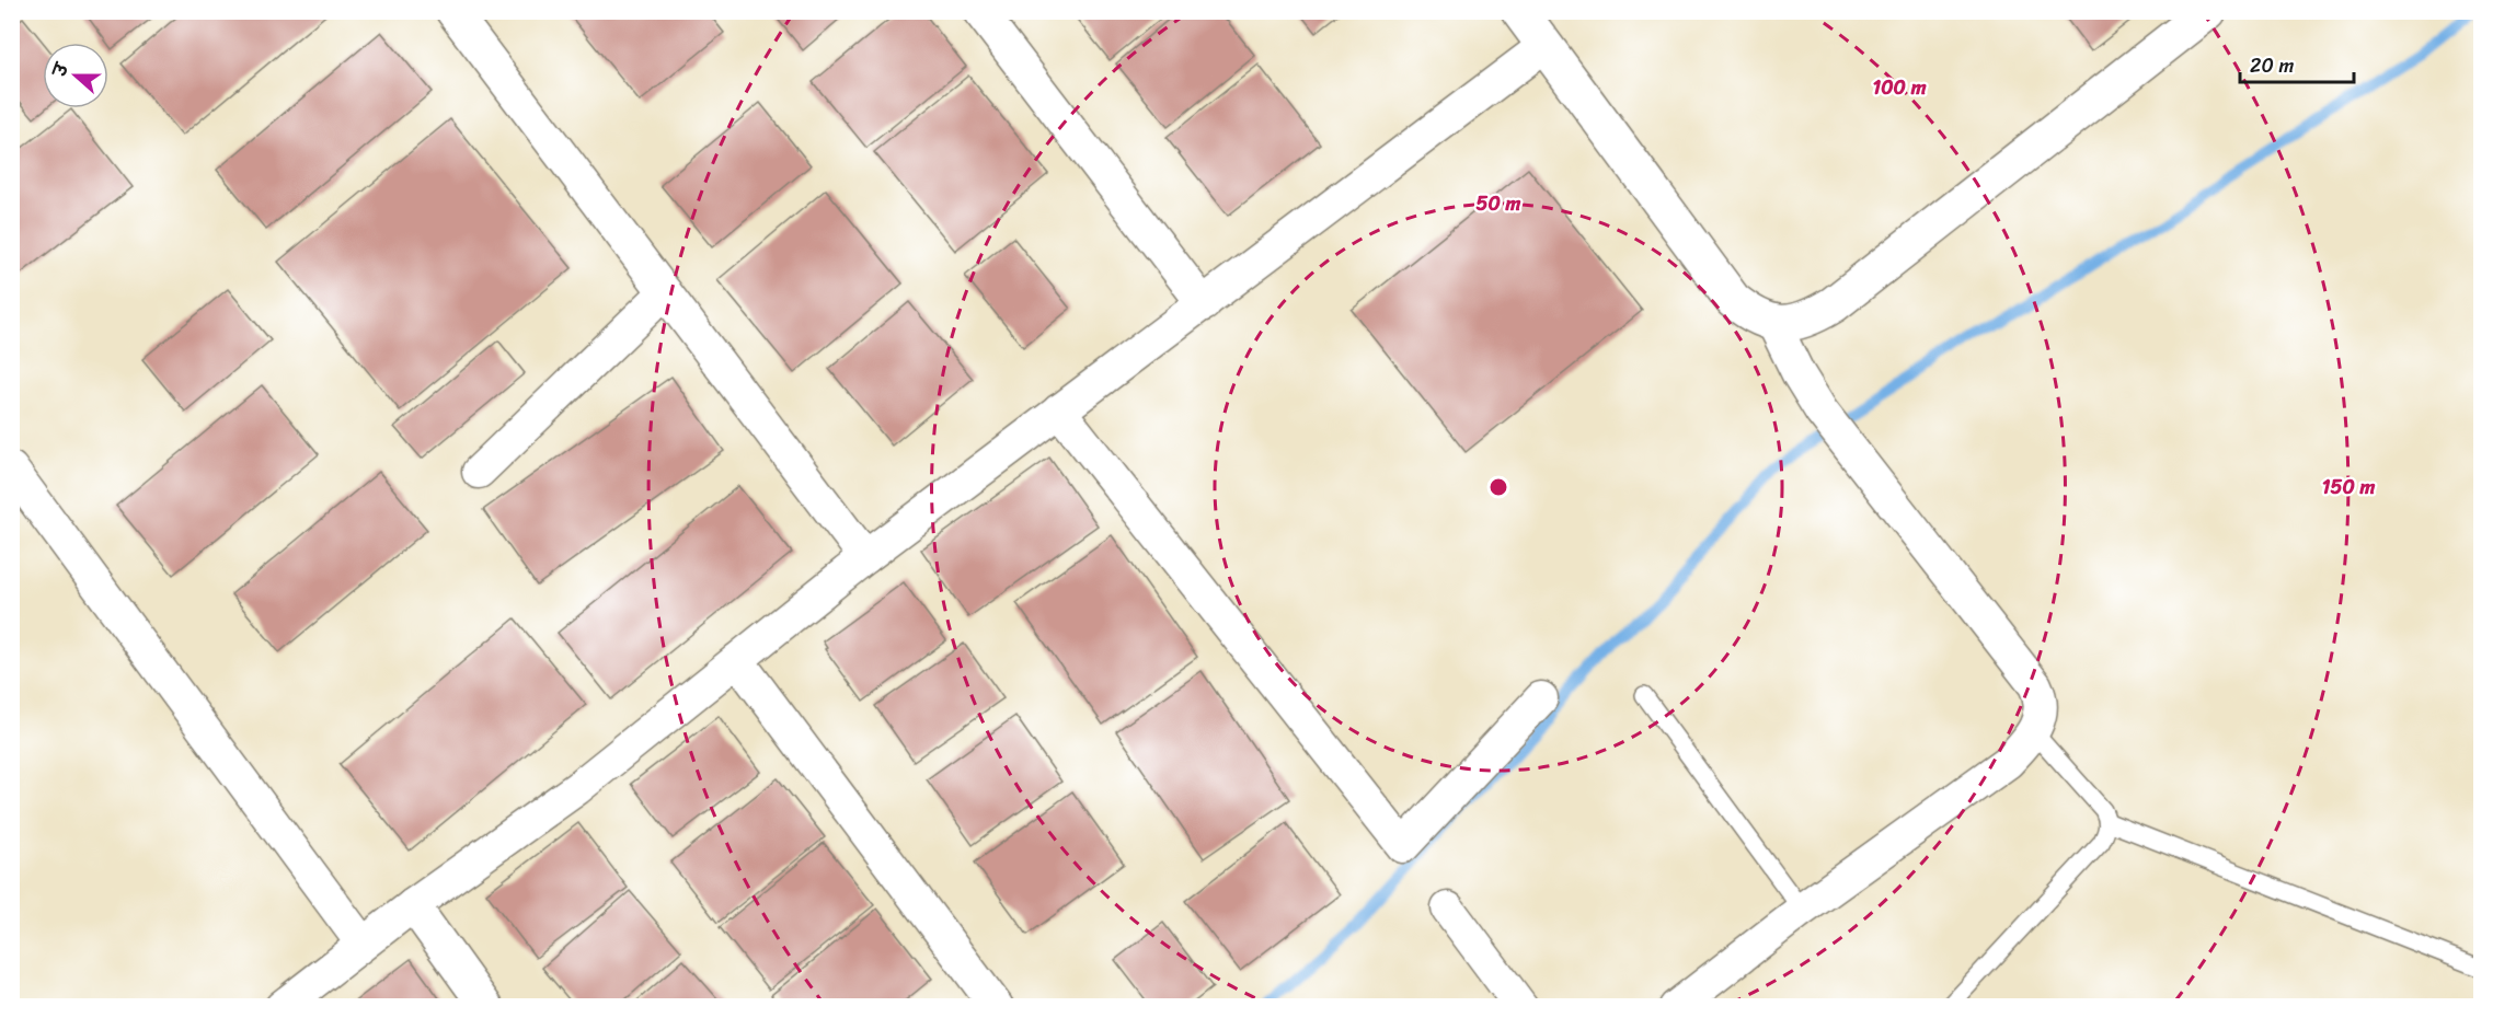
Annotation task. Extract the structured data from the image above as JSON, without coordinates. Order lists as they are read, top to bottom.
{
  "scale_bar": "20 m",
  "north": "left",
  "rings": ["100 m", "50 m", "150 m"]
}
